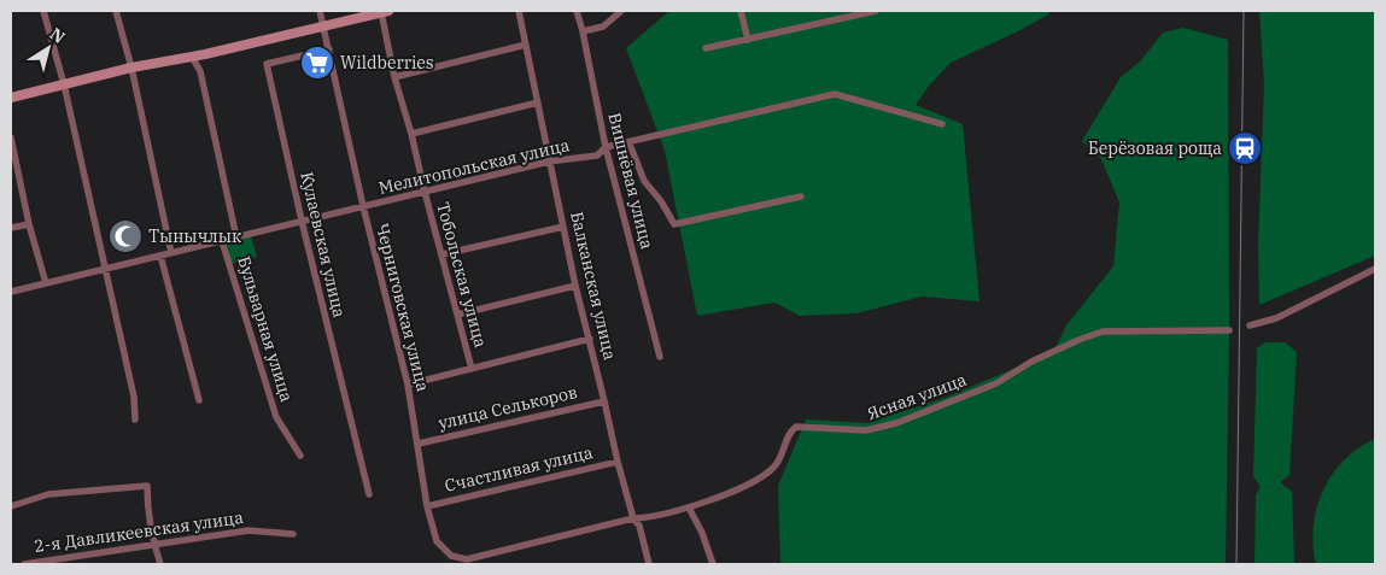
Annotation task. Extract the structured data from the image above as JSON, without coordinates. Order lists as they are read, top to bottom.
{
  "streets": {
    "street": [
      "Мелитопольская улица",
      "Вишнёвая улица",
      "Кулаевская улица",
      "Тобольская улица",
      "Балканская улица",
      "Черниговская улица",
      "Бульварная улица",
      "Ясная улица",
      "улица Селькоров",
      "Счастливая улица",
      "2-я Давликеевская улица"
    ]
  },
  "crossings": [
    ["Мелитопольская улица", "Вишнёвая улица"],
    ["Мелитопольская улица", "Кулаевская улица"],
    ["Мелитопольская улица", "Тобольская улица"],
    ["Мелитопольская улица", "Балканская улица"],
    ["Мелитопольская улица", "Черниговская улица"],
    ["Мелитопольская улица", "Бульварная улица"],
    ["Кулаевская улица", "Черниговская улица"],
    ["Балканская улица", "Ясная улица"],
    ["Балканская улица", "улица Селькоров"],
    ["Балканская улица", "Счастливая улица"],
    ["Черниговская улица", "Ясная улица"],
    ["Черниговская улица", "улица Селькоров"],
    ["Черниговская улица", "Счастливая улица"]
  ],
  "places": {
    "supermarket": ["Wildberries"],
    "station": ["Берёзовая роща"],
    "mosque": ["Тынычлык"]
  },
  "north": "top right"
}
